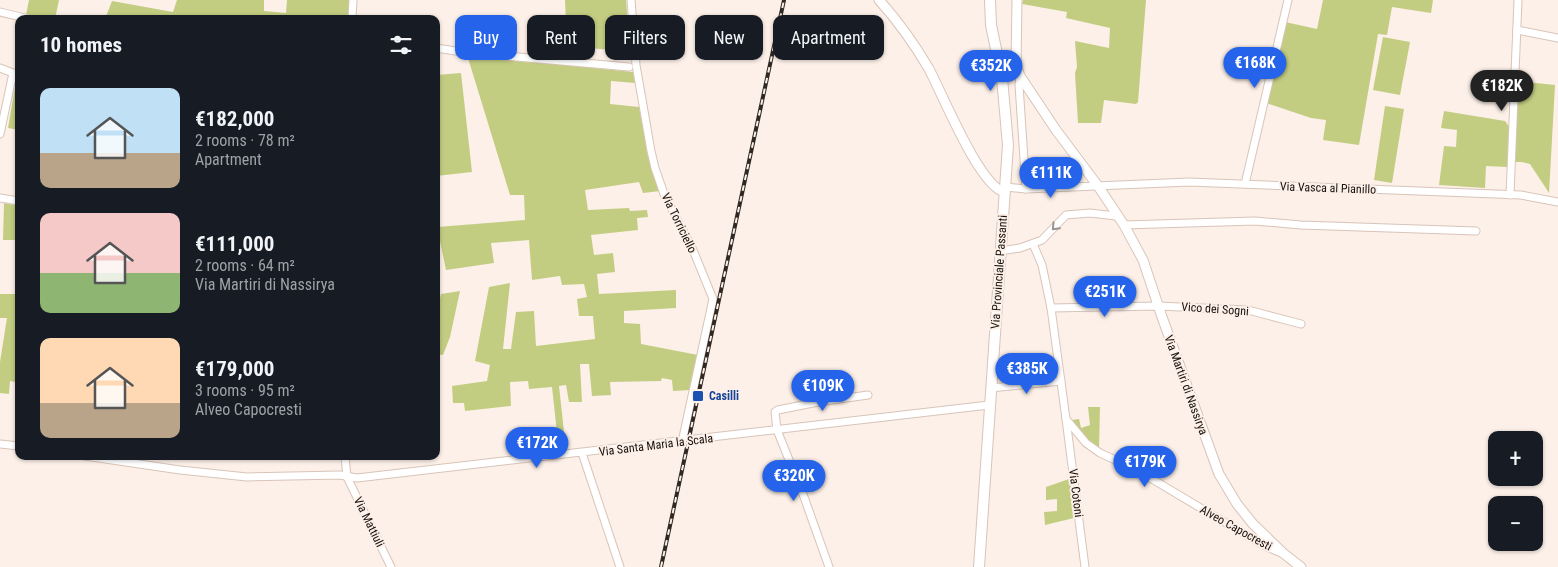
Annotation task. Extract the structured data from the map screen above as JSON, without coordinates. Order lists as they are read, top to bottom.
{
  "streets": {
    "main road": ["Via Provinciale Passanti"],
    "street": [
      "Via Vasca al Pianillo",
      "Via Torriciello",
      "Vico dei Sogni",
      "Via Martiri di Nassirya",
      "Via Santa Maria la Scala",
      "Via Cotoni",
      "Via Mattiuli",
      "Alveo Capocresti"
    ]
  },
  "crossings": [
    ["Via Vasca al Pianillo", "Via Provinciale Passanti"],
    ["Via Vasca al Pianillo", "Via Martiri di Nassirya"],
    ["Via Torriciello", "Via Santa Maria la Scala"],
    ["Via Provinciale Passanti", "Via Santa Maria la Scala"],
    ["Vico dei Sogni", "Via Martiri di Nassirya"],
    ["Via Martiri di Nassirya", "Alveo Capocresti"],
    ["Via Santa Maria la Scala", "Via Mattiuli"],
    ["Via Cotoni", "Alveo Capocresti"]
  ],
  "places": {
    "transit": ["Casilli"]
  },
  "page": {
    "chip": [
      "Buy",
      "Rent",
      "Filters",
      "New",
      "Apartment"
    ],
    "heading": "10 homes",
    "price": [
      "€168K",
      "€352K",
      "€182K",
      "€111K",
      "€251K",
      "€385K",
      "€109K",
      "€172K",
      "€179K",
      "€320K"
    ],
    "list": [
      {
        "name": "€182,000",
        "note": "2 rooms · 78 m² · Apartment"
      },
      {
        "name": "€111,000",
        "note": "2 rooms · 64 m² · Via Martiri di Nassirya"
      },
      {
        "name": "€179,000",
        "note": "3 rooms · 95 m² · Alveo Capocresti"
      }
    ],
    "map_buttons": ["+", "−"]
  }
}
